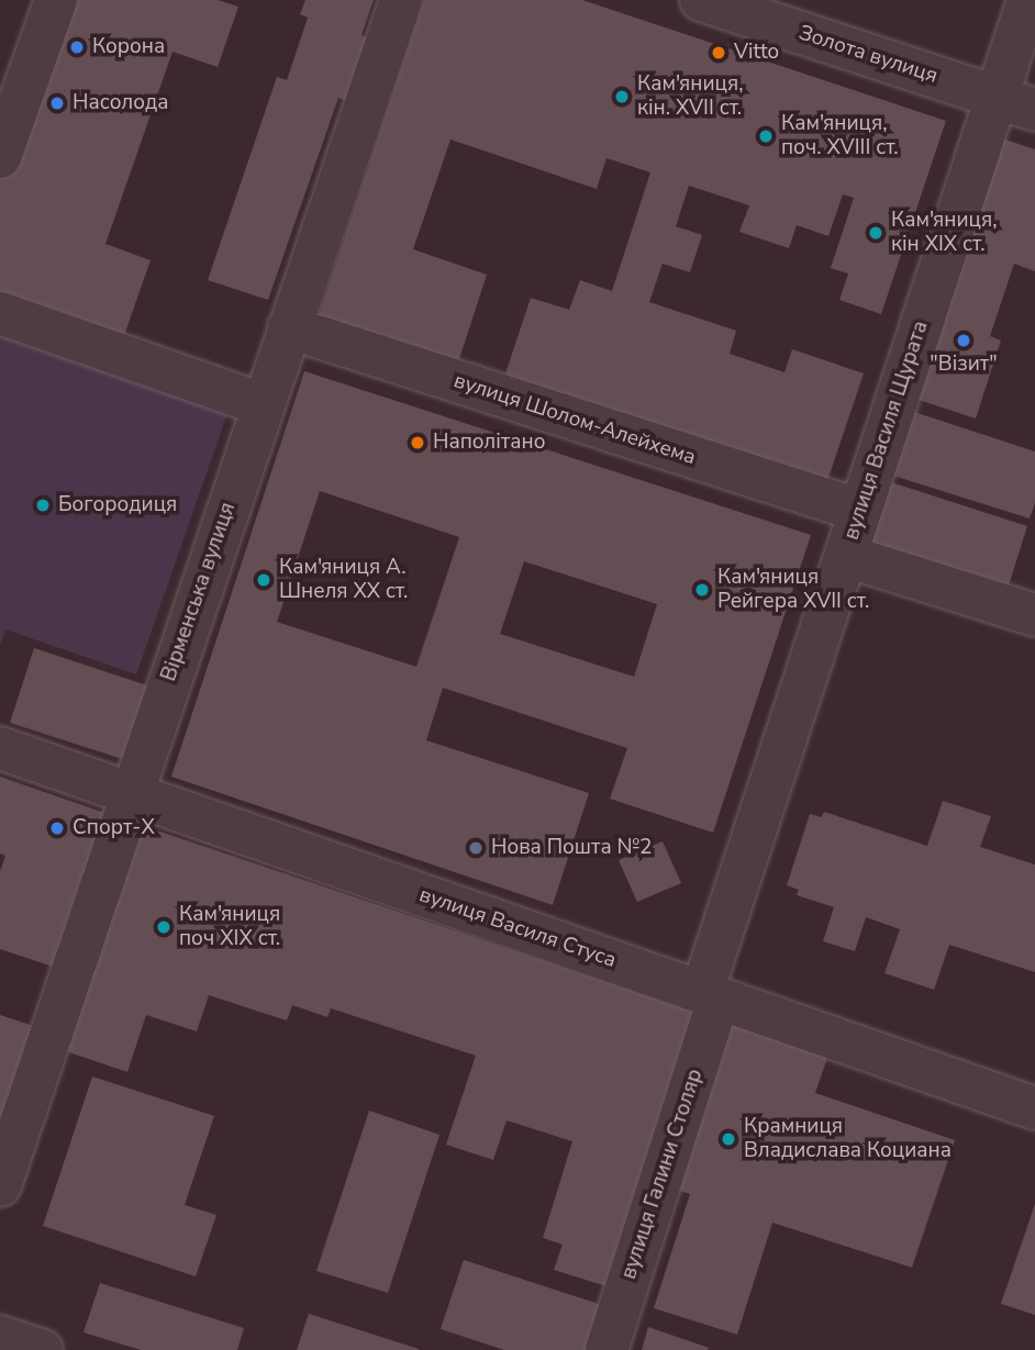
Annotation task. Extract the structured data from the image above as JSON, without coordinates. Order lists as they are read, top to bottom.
{
  "streets": {
    "street": [
      "Золота вулиця",
      "вулиця Шолом-Алейхема",
      "вулиця Василя Щурата",
      "Вірменська вулиця",
      "вулиця Василя Стуса",
      "вулиця Галини Столяр"
    ]
  },
  "crossings": [
    ["Золота вулиця", "вулиця Василя Щурата"],
    ["вулиця Шолом-Алейхема", "вулиця Василя Щурата"],
    ["вулиця Шолом-Алейхема", "Вірменська вулиця"],
    ["вулиця Василя Щурата", "вулиця Василя Стуса"],
    ["вулиця Василя Щурата", "вулиця Галини Столяр"],
    ["Вірменська вулиця", "вулиця Василя Стуса"],
    ["вулиця Василя Стуса", "вулиця Галини Столяр"]
  ],
  "places": [
    "Корона",
    "Vitto",
    "Кам'яниця, кін. XVII ст.",
    "Насолода",
    "Кам'яниця, поч. XVIII ст.",
    "Кам'яниця, кін XIX ст.",
    "\"Візит\"",
    "Наполітано",
    "Богородиця",
    "Кам'яниця А. Шнеля XX cт.",
    "Кам'яниця Рейгера XVII ст.",
    "Спорт-X",
    "Нова Пошта №2",
    "Кам'яниця поч XIX ст.",
    "Крамниця Владислава Коциана"
  ]
}
